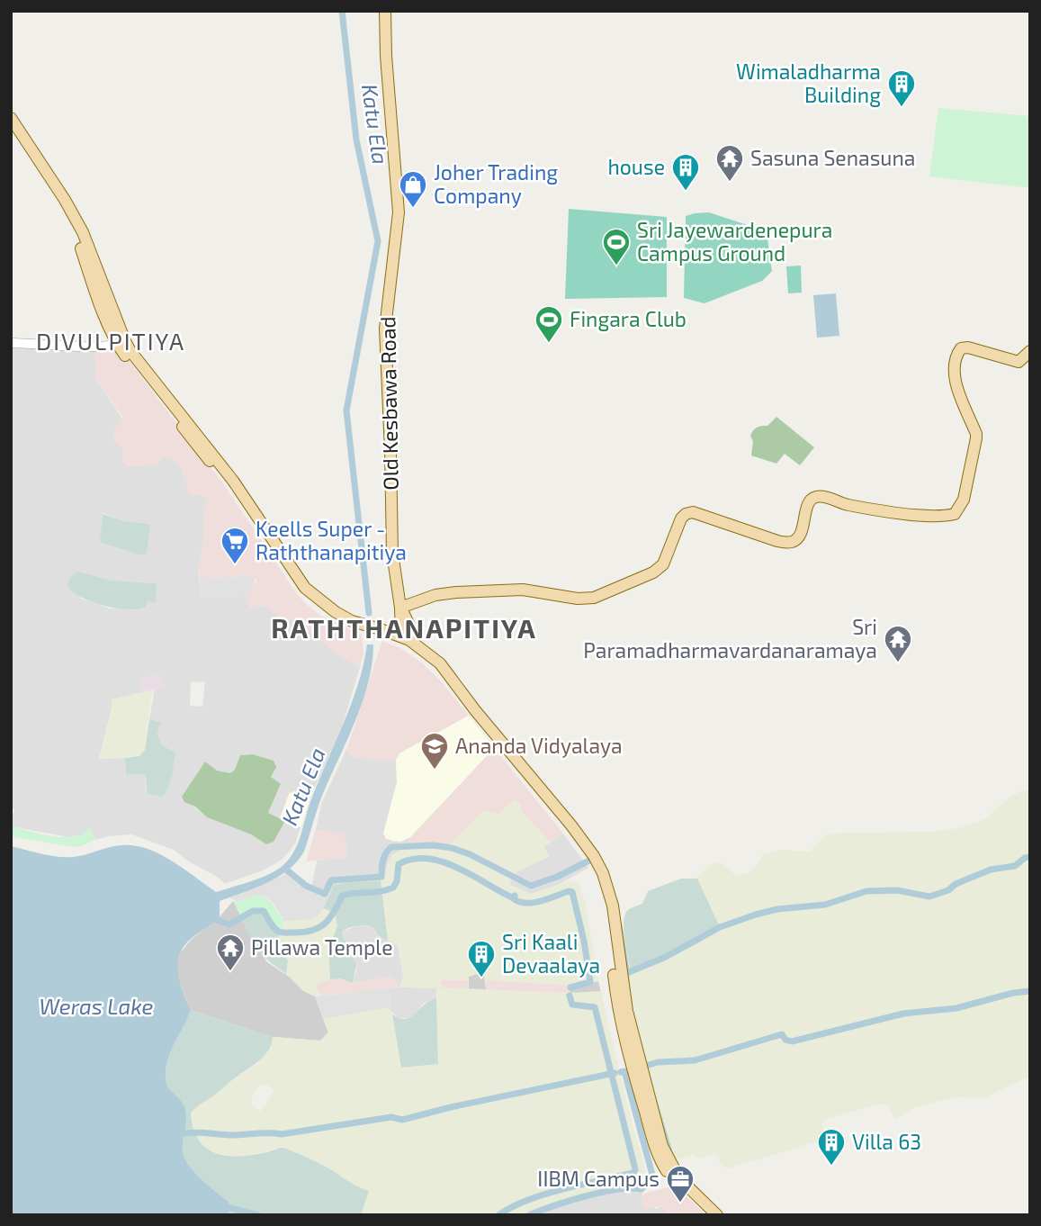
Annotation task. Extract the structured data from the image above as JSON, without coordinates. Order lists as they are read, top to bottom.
{
  "streets": {
    "main road": ["Old Kesbawa Road"]
  },
  "districts": ["DIVULPITIYA", "RATHTHANAPITIYA"],
  "water": ["Katu Ela", "Weras Lake"],
  "places": {
    "building": [
      "Wimaladharma Building",
      "house",
      "Sri Kaali Devaalaya",
      "Villa 63"
    ],
    "temple": ["Sasuna Senasuna", "Sri Paramadharmavardanaramaya", "Pillawa Temple"],
    "shop": ["Joher Trading Company"],
    "sports": ["Sri Jayewardenepura Campus Ground", "Fingara Club"],
    "supermarket": ["Keells Super - Raththanapitiya"],
    "school or university": ["Ananda Vidyalaya"],
    "office": ["IIBM Campus"]
  }
}
